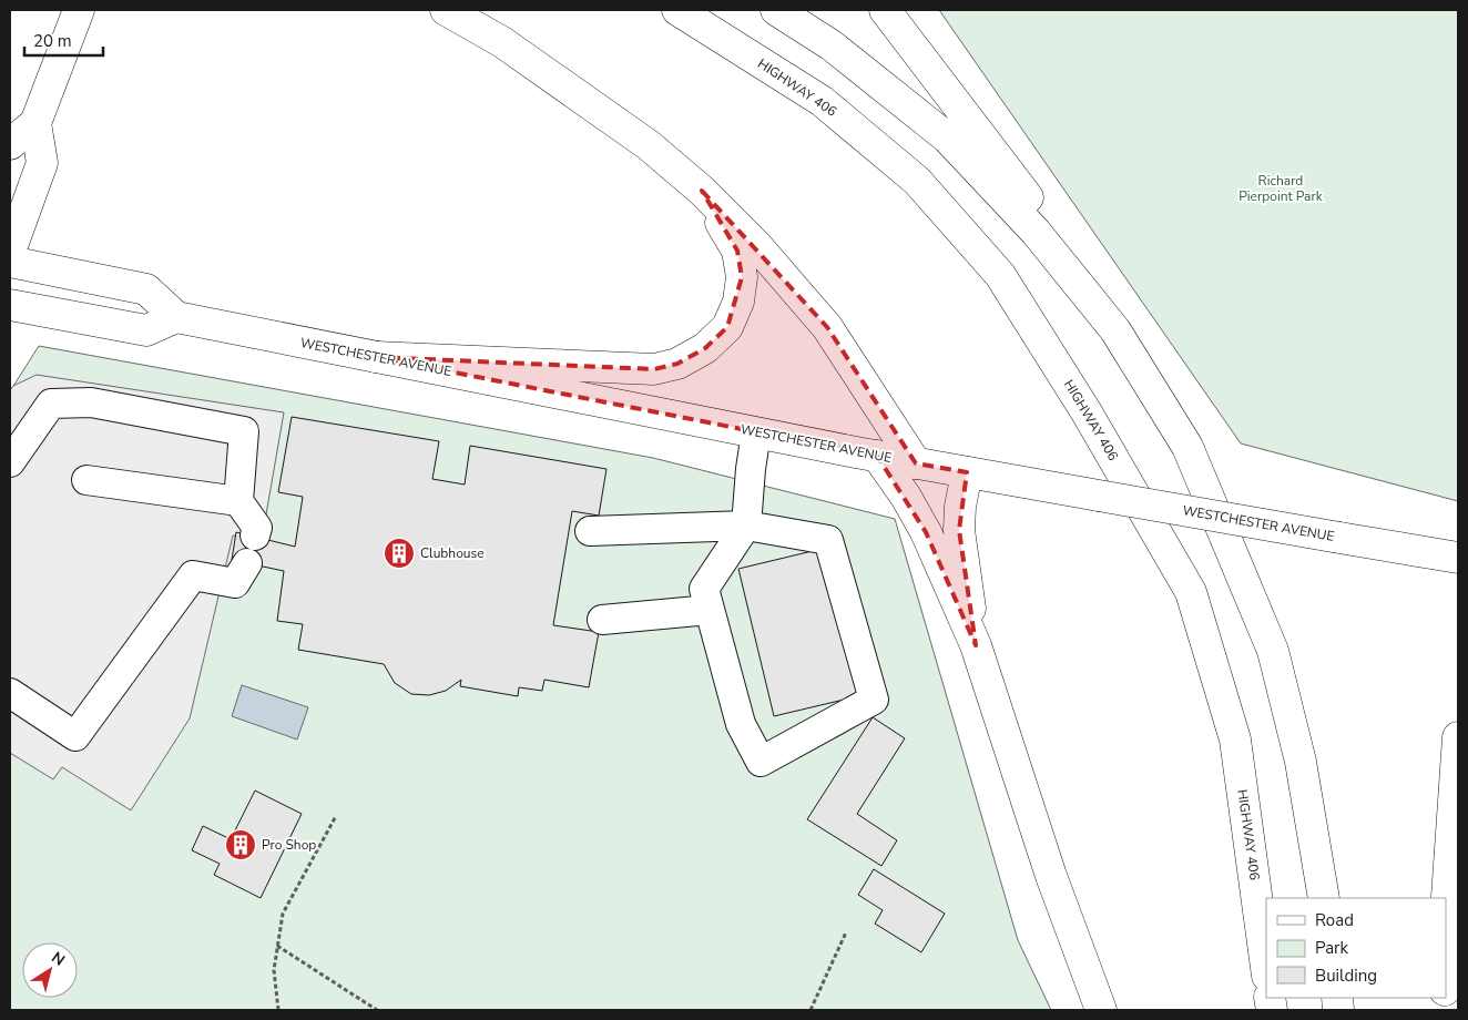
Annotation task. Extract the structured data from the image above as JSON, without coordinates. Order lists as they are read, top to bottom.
{
  "streets": {
    "main road": ["HIGHWAY 406", "WESTCHESTER AVENUE"]
  },
  "parks": ["Richard Pierpoint Park"],
  "places": {
    "building": ["Clubhouse", "Pro Shop"]
  },
  "legend": ["Road", "Park", "Building"],
  "scale_bar": "20 m",
  "north": "top right"
}
